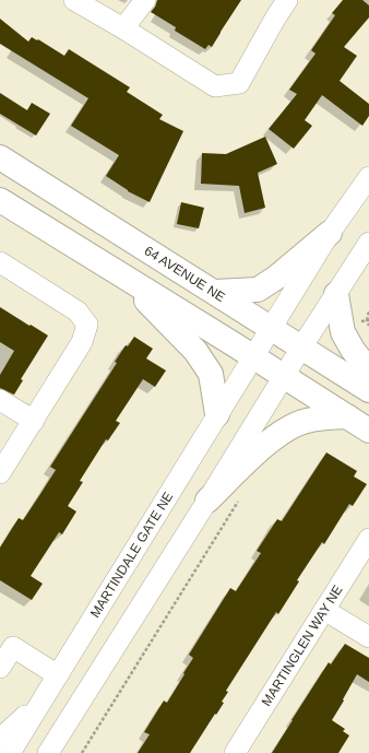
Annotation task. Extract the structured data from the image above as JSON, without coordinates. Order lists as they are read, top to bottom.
{
  "streets": {
    "main road": ["64 AVENUE NE"],
    "street": ["MARTINDALE GATE NE", "MARTINGLEN WAY NE"]
  },
  "crossings": [
    ["64 AVENUE NE", "MARTINDALE GATE NE"]
  ]
}
